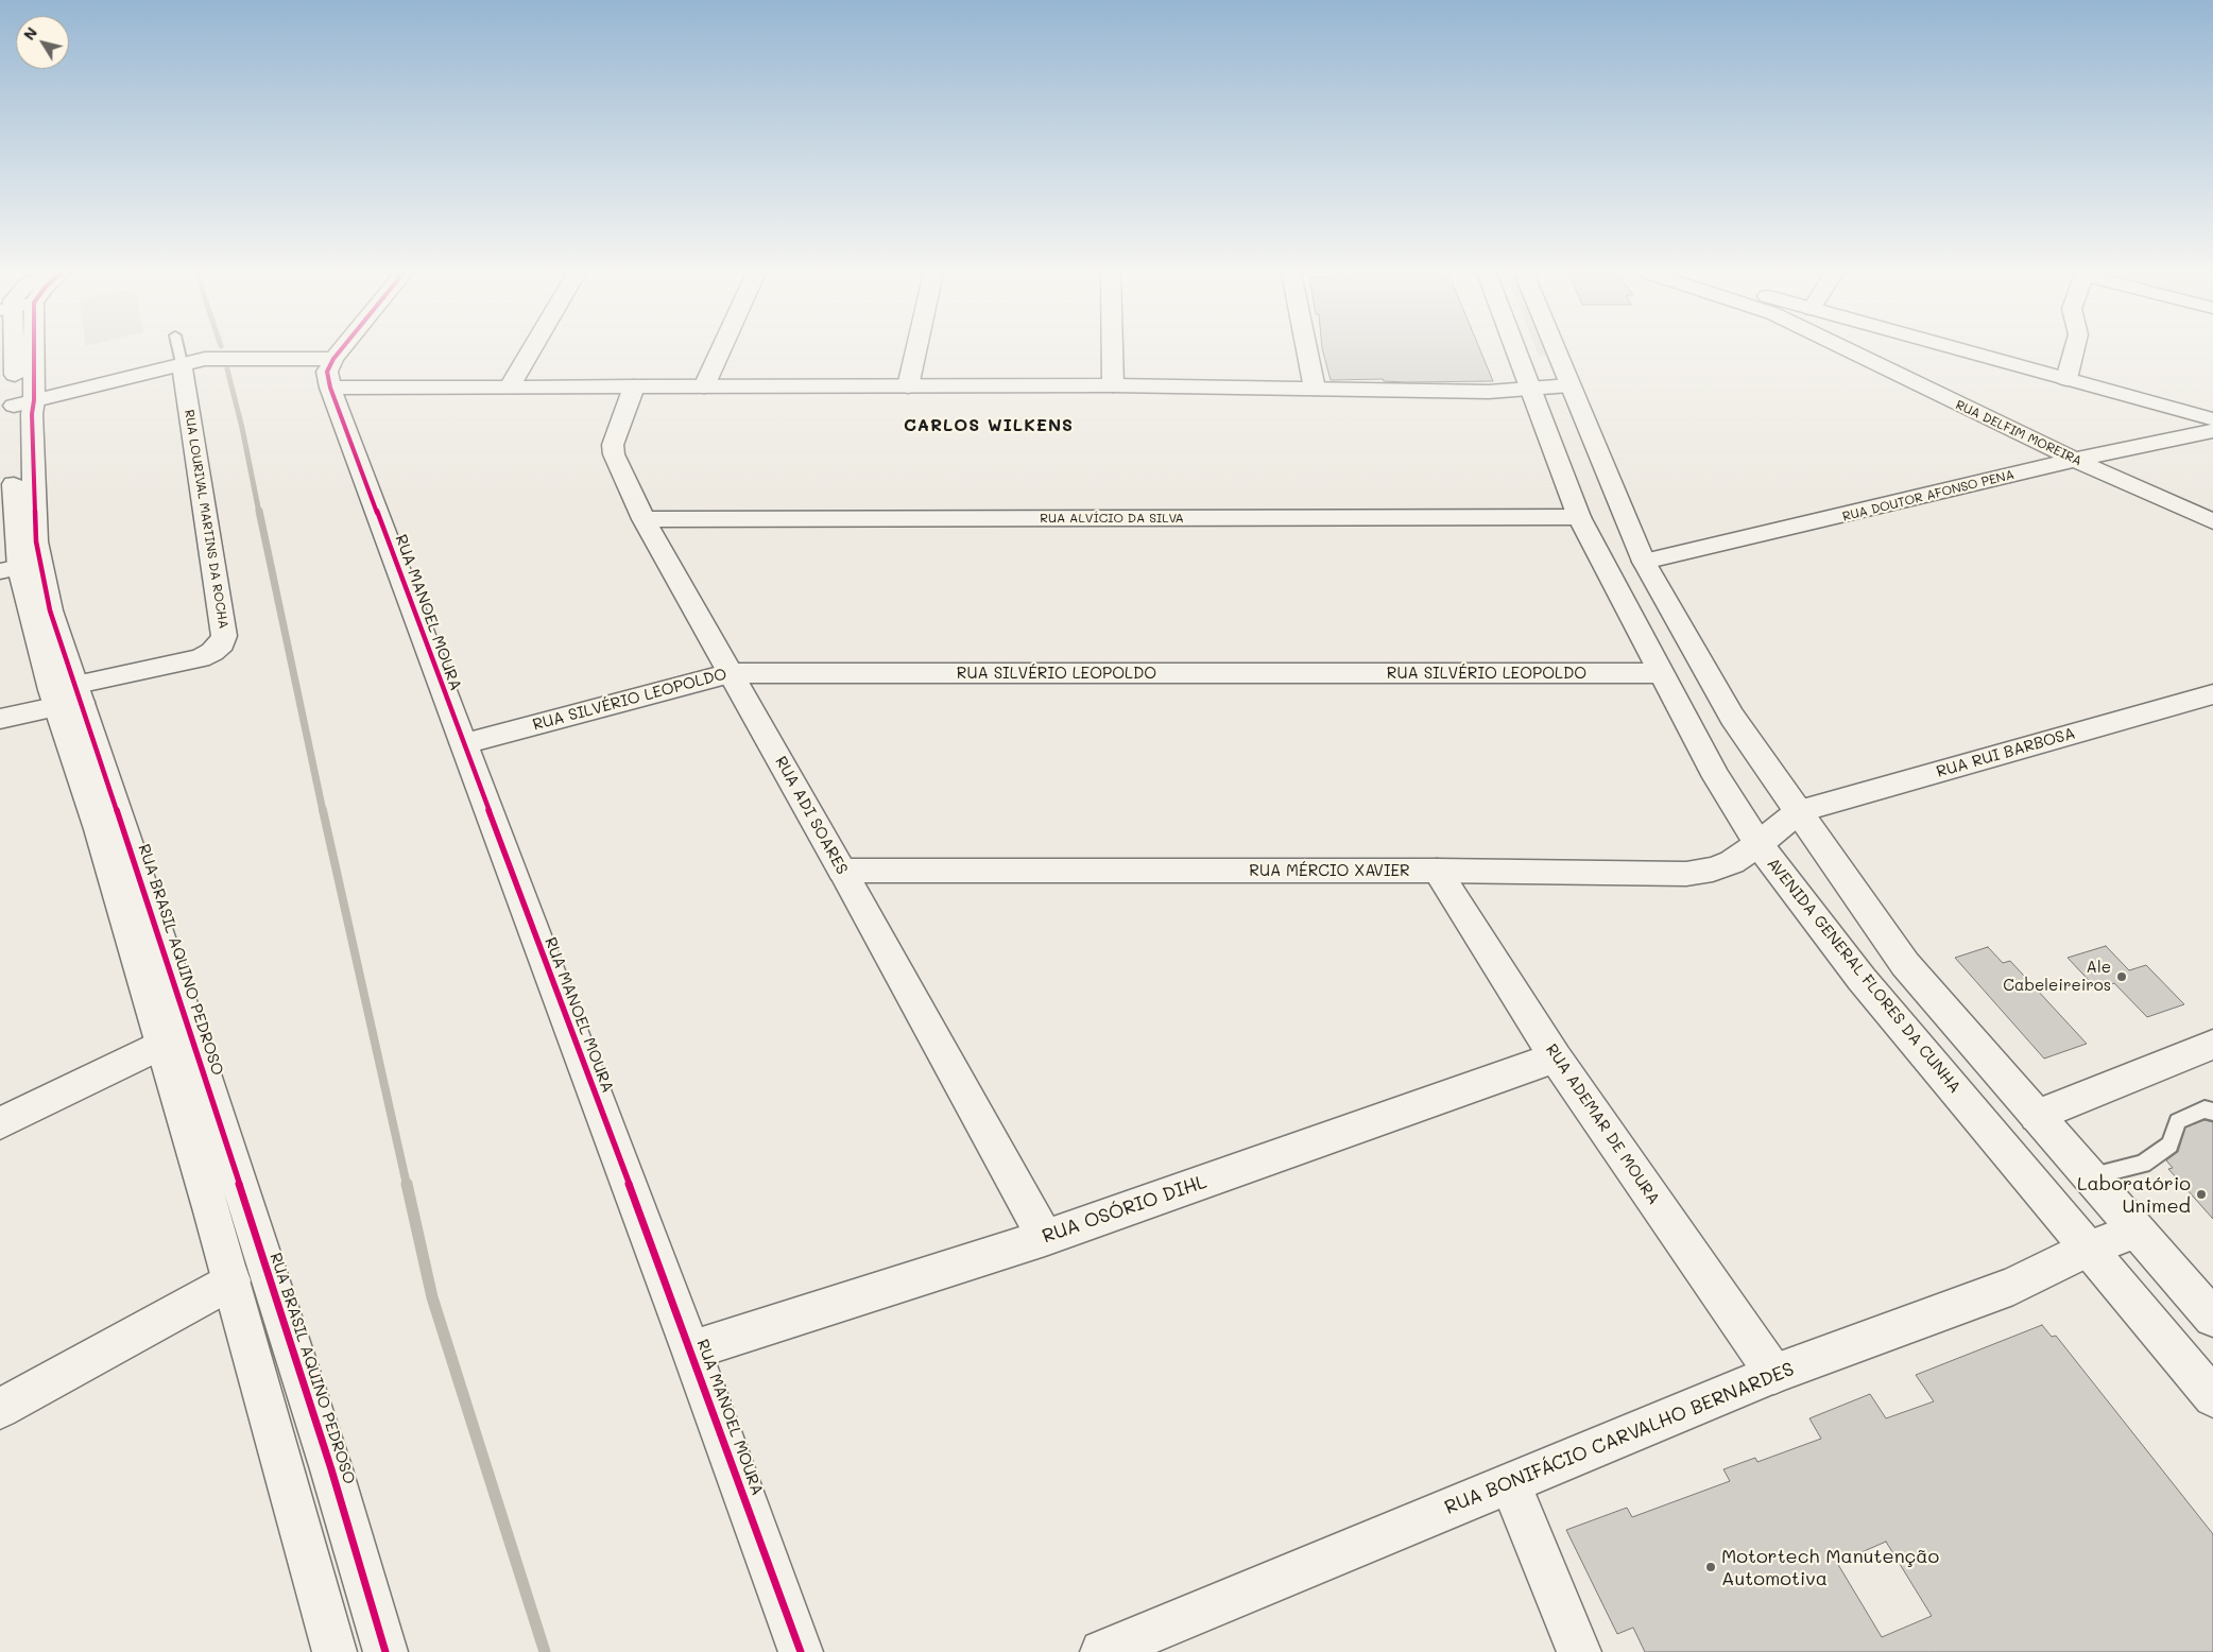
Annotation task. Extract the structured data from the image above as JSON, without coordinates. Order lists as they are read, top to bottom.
{
  "streets": {
    "street": [
      "RUA DELFIM MOREIRA",
      "RUA DOUTOR AFONSO PENA",
      "RUA ALVÍCIO DA SILVA",
      "RUA LOURIVAL MARTINS DA ROCHA",
      "RUA MANOEL MOURA",
      "RUA SILVÉRIO LEOPOLDO",
      "RUA RUI BARBOSA",
      "RUA ADI SOARES",
      "RUA MÉRCIO XAVIER",
      "RUA BRASIL AQUINO PEDROSO",
      "AVENIDA GENERAL FLORES DA CUNHA",
      "RUA ADEMAR DE MOURA",
      "RUA OSÓRIO DIHL",
      "RUA BONIFÁCIO CARVALHO BERNARDES"
    ]
  },
  "crossings": [
    ["RUA DELFIM MOREIRA", "RUA DOUTOR AFONSO PENA"],
    ["RUA ALVÍCIO DA SILVA", "RUA ADI SOARES"],
    ["RUA ALVÍCIO DA SILVA", "AVENIDA GENERAL FLORES DA CUNHA"],
    ["RUA LOURIVAL MARTINS DA ROCHA", "RUA BRASIL AQUINO PEDROSO"],
    ["RUA MANOEL MOURA", "RUA SILVÉRIO LEOPOLDO"],
    ["RUA MANOEL MOURA", "RUA OSÓRIO DIHL"],
    ["RUA SILVÉRIO LEOPOLDO", "RUA ADI SOARES"],
    ["RUA SILVÉRIO LEOPOLDO", "AVENIDA GENERAL FLORES DA CUNHA"],
    ["RUA RUI BARBOSA", "RUA MÉRCIO XAVIER"],
    ["RUA ADI SOARES", "RUA MÉRCIO XAVIER"],
    ["RUA ADI SOARES", "RUA OSÓRIO DIHL"],
    ["RUA MÉRCIO XAVIER", "AVENIDA GENERAL FLORES DA CUNHA"],
    ["RUA MÉRCIO XAVIER", "RUA ADEMAR DE MOURA"],
    ["AVENIDA GENERAL FLORES DA CUNHA", "RUA BONIFÁCIO CARVALHO BERNARDES"],
    ["RUA ADEMAR DE MOURA", "RUA OSÓRIO DIHL"],
    ["RUA ADEMAR DE MOURA", "RUA BONIFÁCIO CARVALHO BERNARDES"]
  ],
  "districts": ["CARLOS WILKENS"],
  "places": ["Ale Cabeleireiros", "Laboratório Unimed", "Motortech Manutenção Automotiva"],
  "north": "top left"
}
